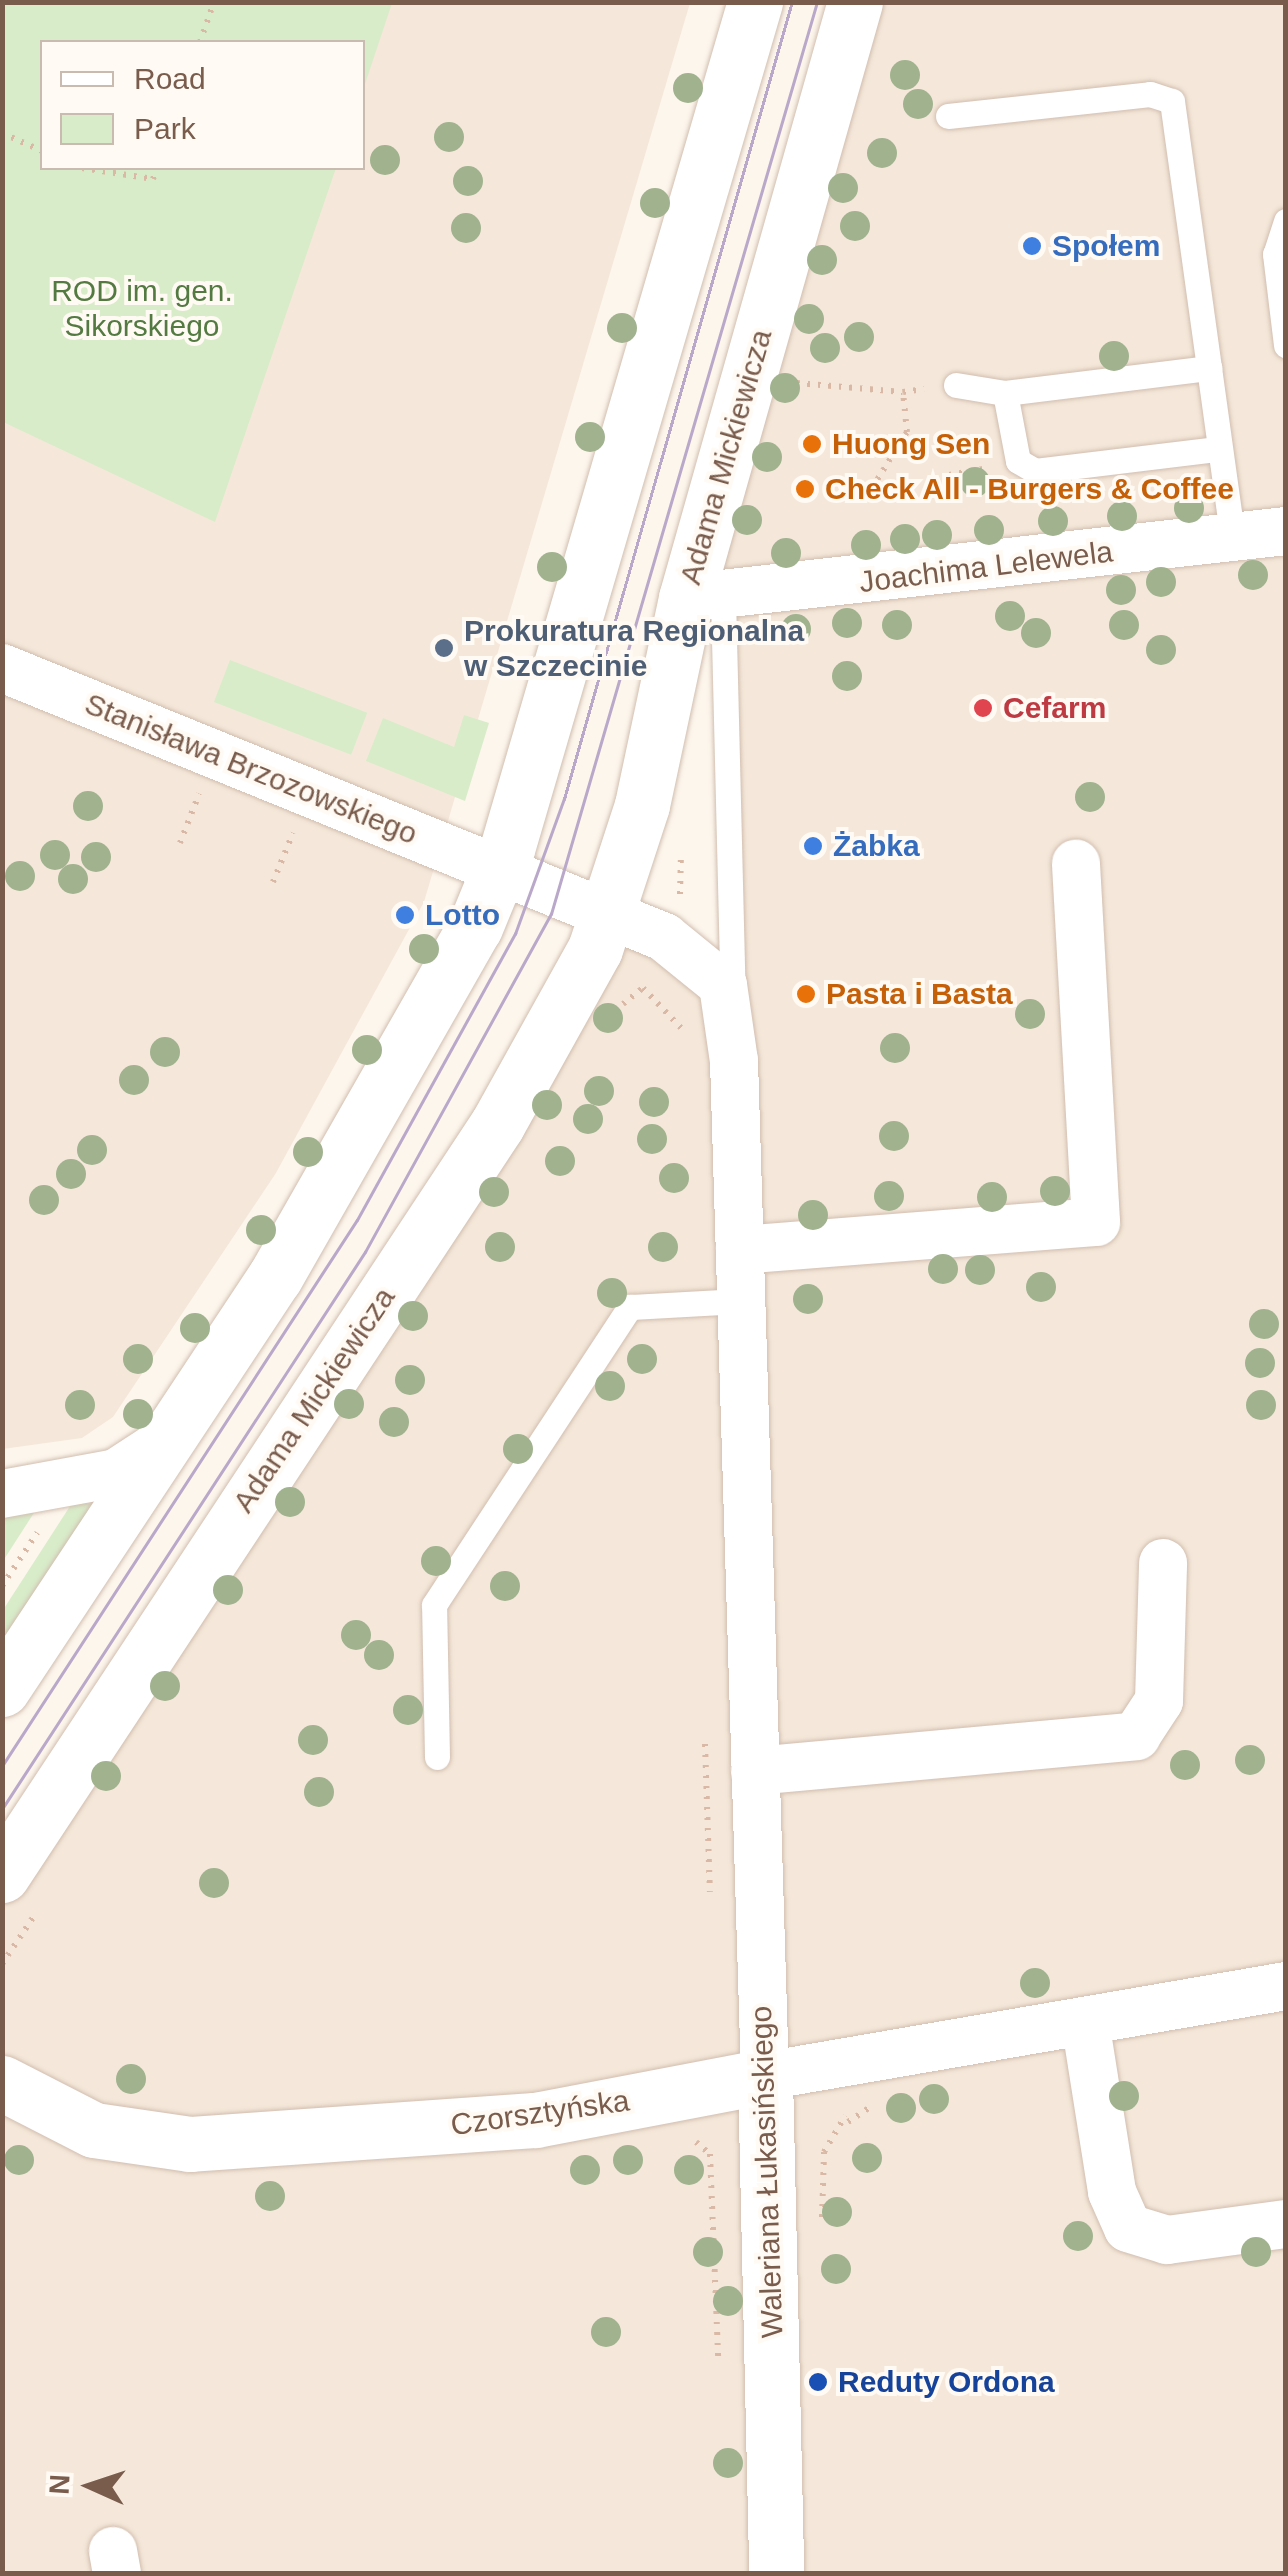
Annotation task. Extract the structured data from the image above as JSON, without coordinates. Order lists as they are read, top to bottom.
{
  "streets": {
    "street": [
      "Adama Mickiewicza",
      "Joachima Lelewela",
      "Stanisława Brzozowskiego",
      "Czorsztyńska",
      "Waleriana Łukasińskiego"
    ]
  },
  "crossings": [
    ["Adama Mickiewicza", "Joachima Lelewela"],
    ["Adama Mickiewicza", "Waleriana Łukasińskiego"],
    ["Joachima Lelewela", "Waleriana Łukasińskiego"],
    ["Czorsztyńska", "Waleriana Łukasińskiego"]
  ],
  "parks": ["ROD im. gen. Sikorskiego"],
  "places": [
    "Społem",
    "Huong Sen",
    "Check All - Burgers & Coffee",
    "Prokuratura Regionalna w Szczecinie",
    "Cefarm",
    "Żabka",
    "Lotto",
    "Pasta i Basta",
    "Reduty Ordona"
  ],
  "legend": ["Road", "Park"],
  "north": "left"
}
